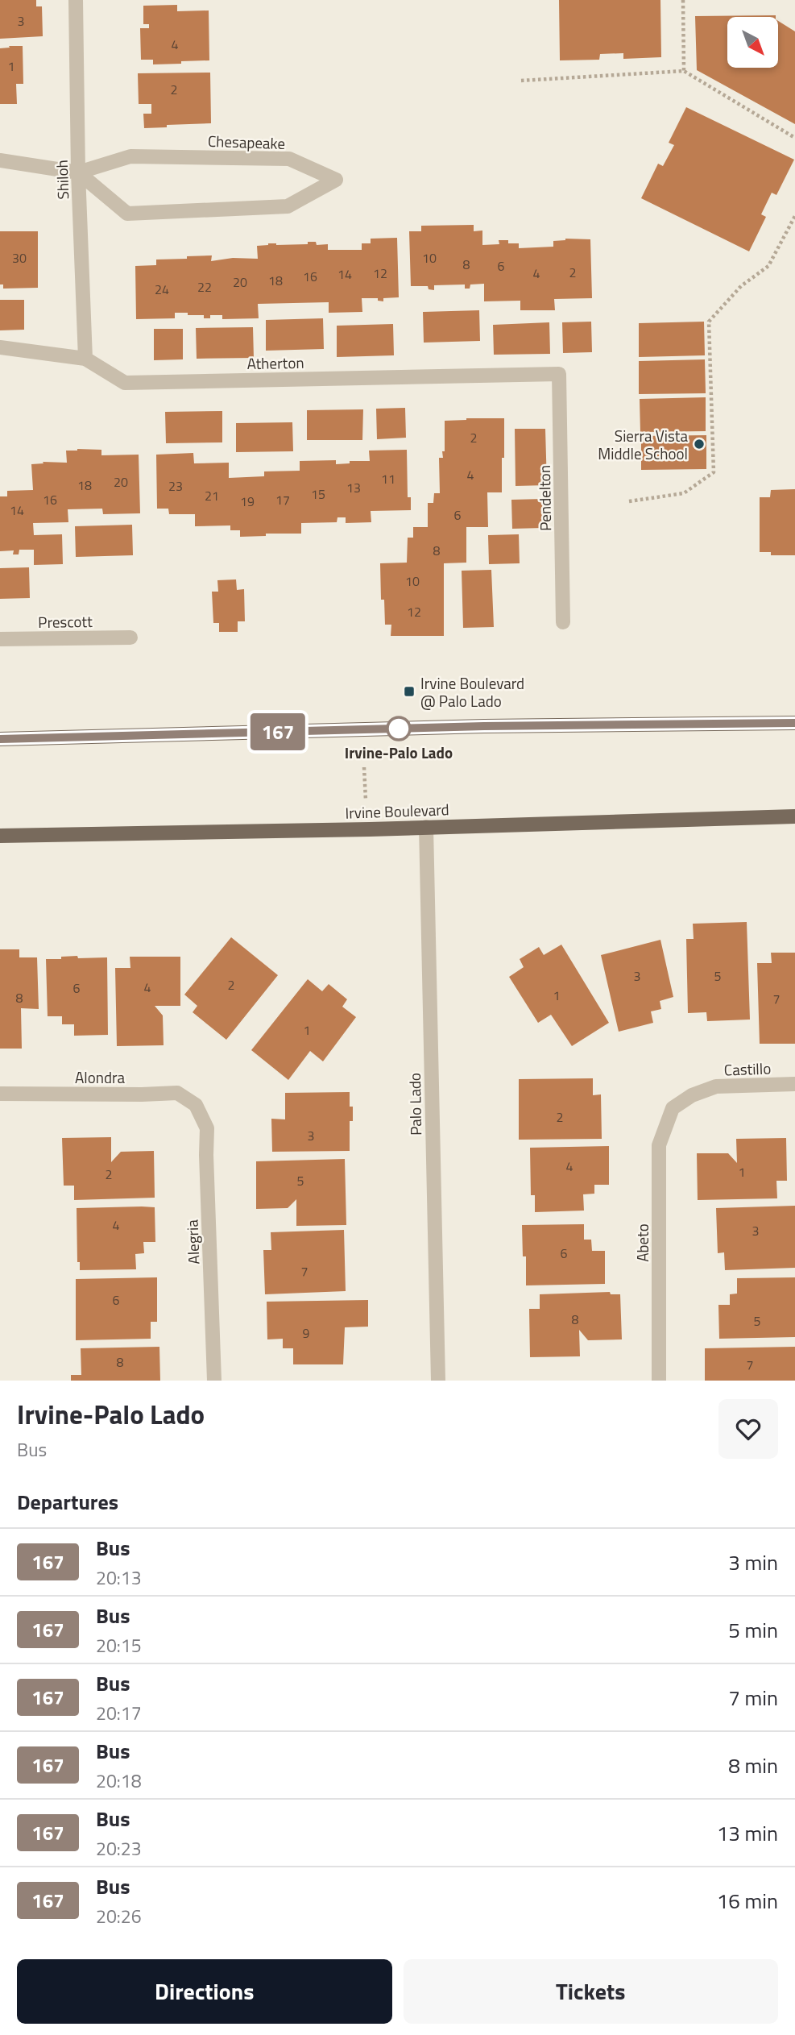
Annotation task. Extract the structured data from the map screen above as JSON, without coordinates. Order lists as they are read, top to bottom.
{
  "streets": {
    "main road": ["Irvine Boulevard"],
    "street": [
      "Chesapeake",
      "Shiloh",
      "Atherton",
      "Pendelton",
      "Prescott",
      "Castillo",
      "Alondra",
      "Palo Lado",
      "Alegria",
      "Abeto"
    ]
  },
  "crossings": [
    ["Chesapeake", "Shiloh"],
    ["Shiloh", "Atherton"],
    ["Atherton", "Pendelton"],
    ["Irvine Boulevard", "Palo Lado"],
    ["Castillo", "Abeto"],
    ["Alondra", "Alegria"]
  ],
  "places": {
    "other": ["Sierra Vista Middle School", "Irvine-Palo Lado"],
    "transit": ["Irvine Boulevard @ Palo Lado"]
  },
  "lines": ["bus line 167"],
  "house_numbers": [
    "3",
    "4",
    "1",
    "2",
    "30",
    "10",
    "8",
    "6",
    "2",
    "12",
    "4",
    "14",
    "16",
    "18",
    "20",
    "22",
    "24",
    "2",
    "4",
    "11",
    "20",
    "18",
    "23",
    "13",
    "15",
    "21",
    "16",
    "17",
    "19",
    "14",
    "6",
    "8",
    "10",
    "12",
    "3",
    "5",
    "2",
    "4",
    "6",
    "1",
    "8",
    "7",
    "1",
    "2",
    "3",
    "4",
    "1",
    "2",
    "5",
    "4",
    "3",
    "6",
    "7",
    "6",
    "8",
    "5",
    "9",
    "8",
    "7"
  ],
  "north": "bottom right",
  "page": {
    "on_map": "167",
    "heading": [
      ["Irvine-Palo Lado", "Bus"],
      "Departures"
    ],
    "list": [
      {
        "mark": "167",
        "name": "Bus",
        "note": "20:13",
        "value": "3 min"
      },
      {
        "mark": "167",
        "name": "Bus",
        "note": "20:15",
        "value": "5 min"
      },
      {
        "mark": "167",
        "name": "Bus",
        "note": "20:17",
        "value": "7 min"
      },
      {
        "mark": "167",
        "name": "Bus",
        "note": "20:18",
        "value": "8 min"
      },
      {
        "mark": "167",
        "name": "Bus",
        "note": "20:23",
        "value": "13 min"
      },
      {
        "mark": "167",
        "name": "Bus",
        "note": "20:26",
        "value": "16 min"
      }
    ],
    "buttons": ["Directions", "Tickets"]
  }
}
